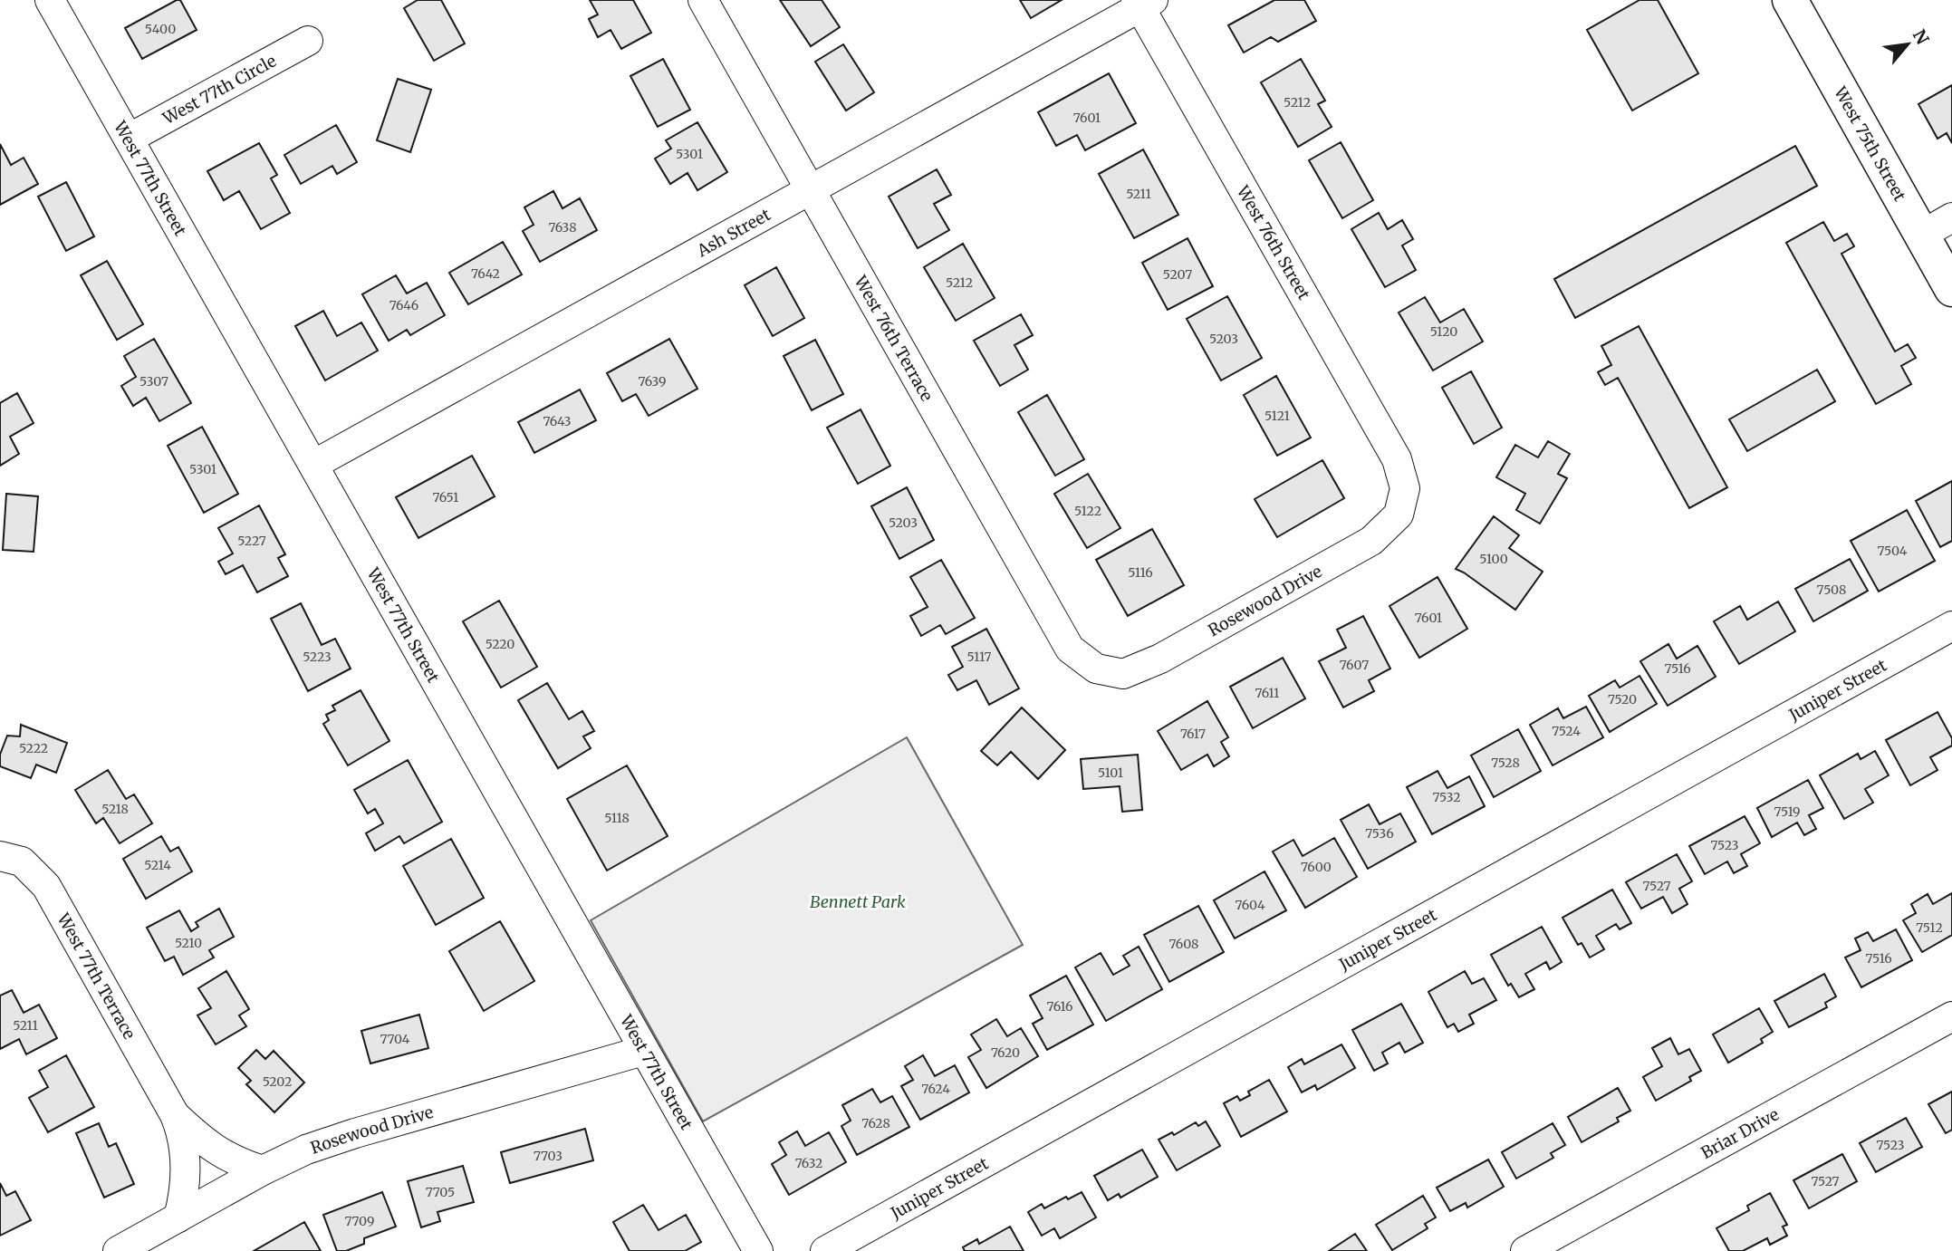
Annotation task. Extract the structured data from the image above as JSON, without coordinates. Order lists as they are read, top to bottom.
{
  "streets": {
    "main road": ["West 75th Street"],
    "street": [
      "West 77th Circle",
      "West 77th Street",
      "Ash Street",
      "West 76th Street",
      "West 76th Terrace",
      "Rosewood Drive",
      "Juniper Street",
      "West 77th Terrace",
      "Briar Drive"
    ]
  },
  "crossings": [
    ["West 77th Circle", "West 77th Street"],
    ["West 77th Street", "Ash Street"],
    ["West 77th Street", "Rosewood Drive"],
    ["Ash Street", "West 76th Street"],
    ["Ash Street", "West 76th Terrace"],
    ["West 76th Street", "Rosewood Drive"],
    ["West 76th Terrace", "Rosewood Drive"],
    ["Rosewood Drive", "West 77th Terrace"]
  ],
  "parks": ["Bennett Park"],
  "house_numbers": [
    "5400",
    "5212",
    "7601",
    "5301",
    "5211",
    "7638",
    "7642",
    "5207",
    "5212",
    "7646",
    "5120",
    "5203",
    "5307",
    "7639",
    "5121",
    "7643",
    "5301",
    "7651",
    "5122",
    "5203",
    "5227",
    "7504",
    "5100",
    "5116",
    "7508",
    "7601",
    "5220",
    "5223",
    "5117",
    "7607",
    "7516",
    "7611",
    "7520",
    "7524",
    "7617",
    "5222",
    "7528",
    "5101",
    "7532",
    "5218",
    "7519",
    "5118",
    "7536",
    "7523",
    "5214",
    "7600",
    "7527",
    "7604",
    "7512",
    "5210",
    "7608",
    "7516",
    "7616",
    "5211",
    "7704",
    "7620",
    "5202",
    "7624",
    "7628",
    "7523",
    "7703",
    "7632",
    "7527",
    "7705",
    "7709"
  ],
  "north": "top right"
}
